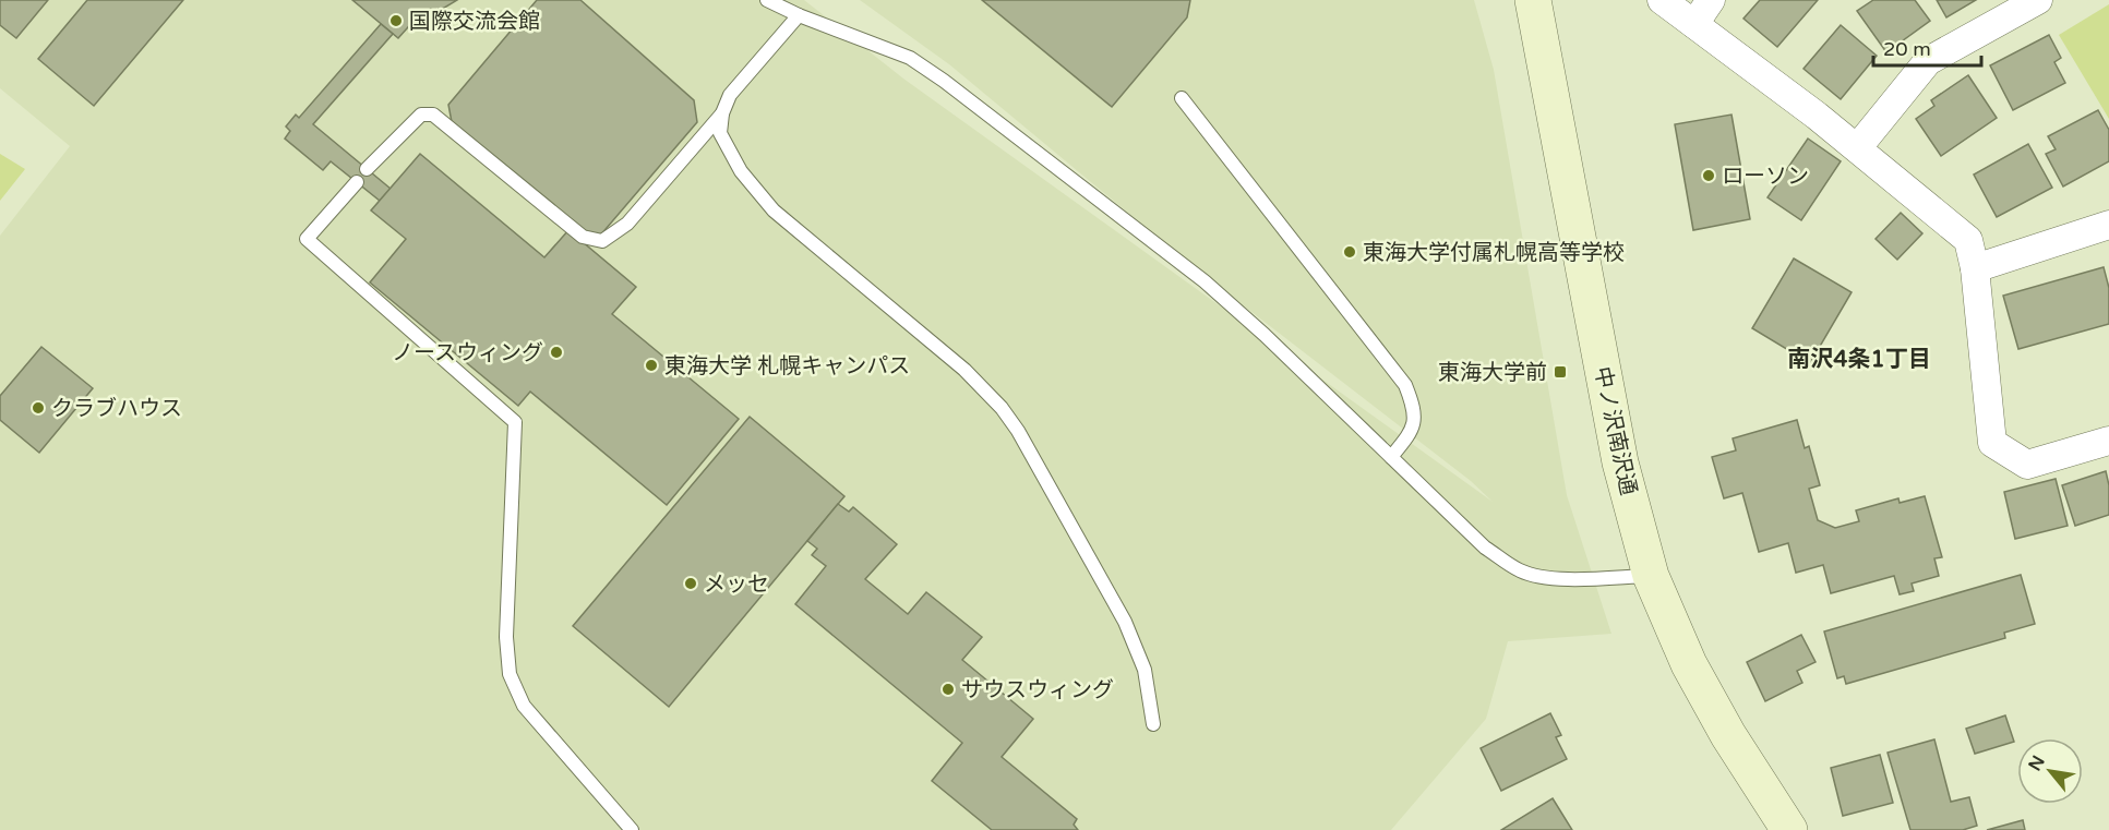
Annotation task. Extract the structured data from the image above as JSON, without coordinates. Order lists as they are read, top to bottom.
{
  "streets": {
    "street": ["中ノ沢南沢通"]
  },
  "districts": ["南沢4条1丁目"],
  "places": {
    "other": [
      "国際交流会館",
      "ローソン",
      "東海大学付属札幌高等学校",
      "ノースウィング",
      "東海大学 札幌キャンパス",
      "クラブハウス",
      "メッセ",
      "サウスウィング"
    ],
    "transit": ["東海大学前"]
  },
  "scale_bar": "20 m",
  "north": "top left"
}
